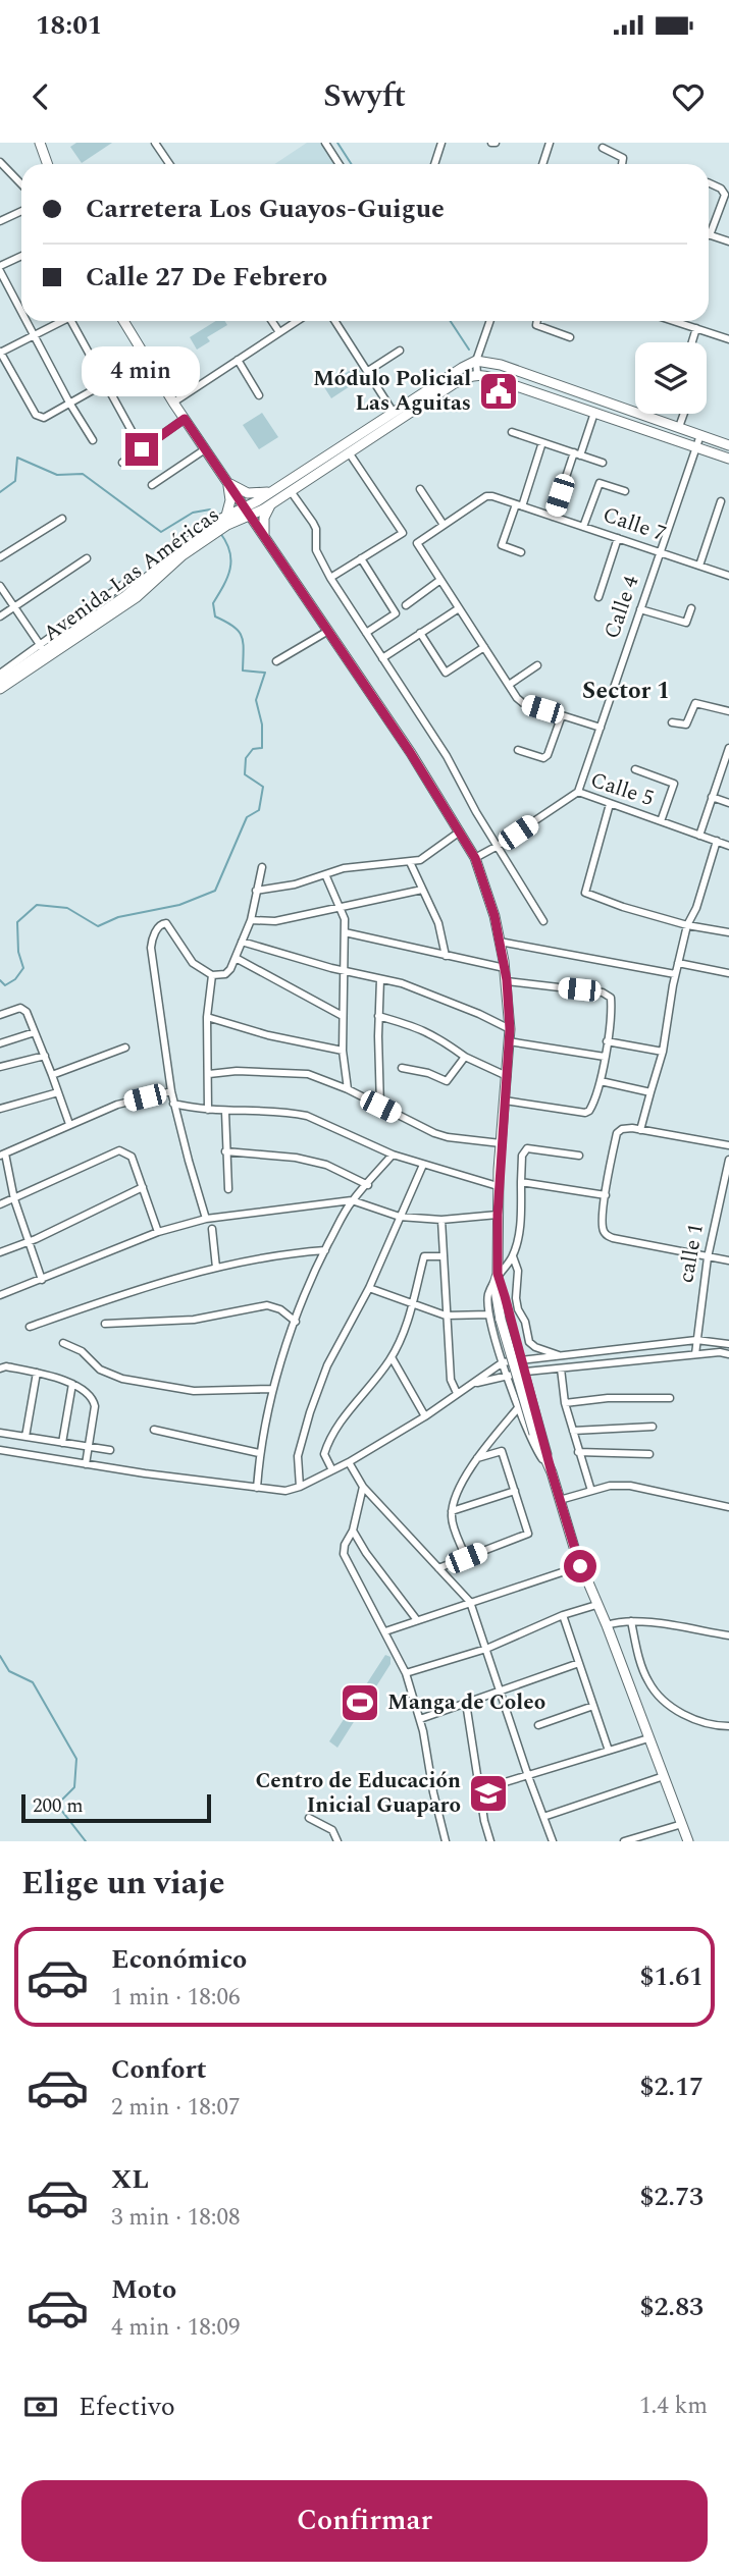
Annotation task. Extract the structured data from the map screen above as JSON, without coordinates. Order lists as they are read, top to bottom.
{
  "streets": {
    "main road": ["Avenida Las Américas"],
    "street": [
      "Calle 7",
      "Calle 4",
      "Calle 5",
      "calle 1"
    ]
  },
  "crossings": [
    ["Calle 7", "Calle 4"],
    ["Calle 4", "Calle 5"]
  ],
  "districts": ["Sector 1"],
  "places": {
    "public building": ["Módulo Policial Las Aguitas"],
    "sports": ["Manga de Coleo"],
    "school or university": ["Centro de Educación Inicial Guaparo"]
  },
  "scale_bar": "200 m",
  "page": {
    "status": "18:01",
    "header": "Swyft",
    "banner": ["Carretera Los Guayos-Guigue", "Calle 27 De Febrero"],
    "bubble": "4 min",
    "scale": "200 m",
    "heading": "Elige un viaje",
    "list": [
      {
        "name": "Económico",
        "note": "1 min · 18:06",
        "value": "$1.61"
      },
      {
        "name": "Confort",
        "note": "2 min · 18:07",
        "value": "$2.17"
      },
      {
        "name": "XL",
        "note": "3 min · 18:08",
        "value": "$2.73"
      },
      {
        "name": "Moto",
        "note": "4 min · 18:09",
        "value": "$2.83"
      }
    ],
    "pay": ["Efectivo", "1.4 km"],
    "buttons": "Confirmar"
  }
}
